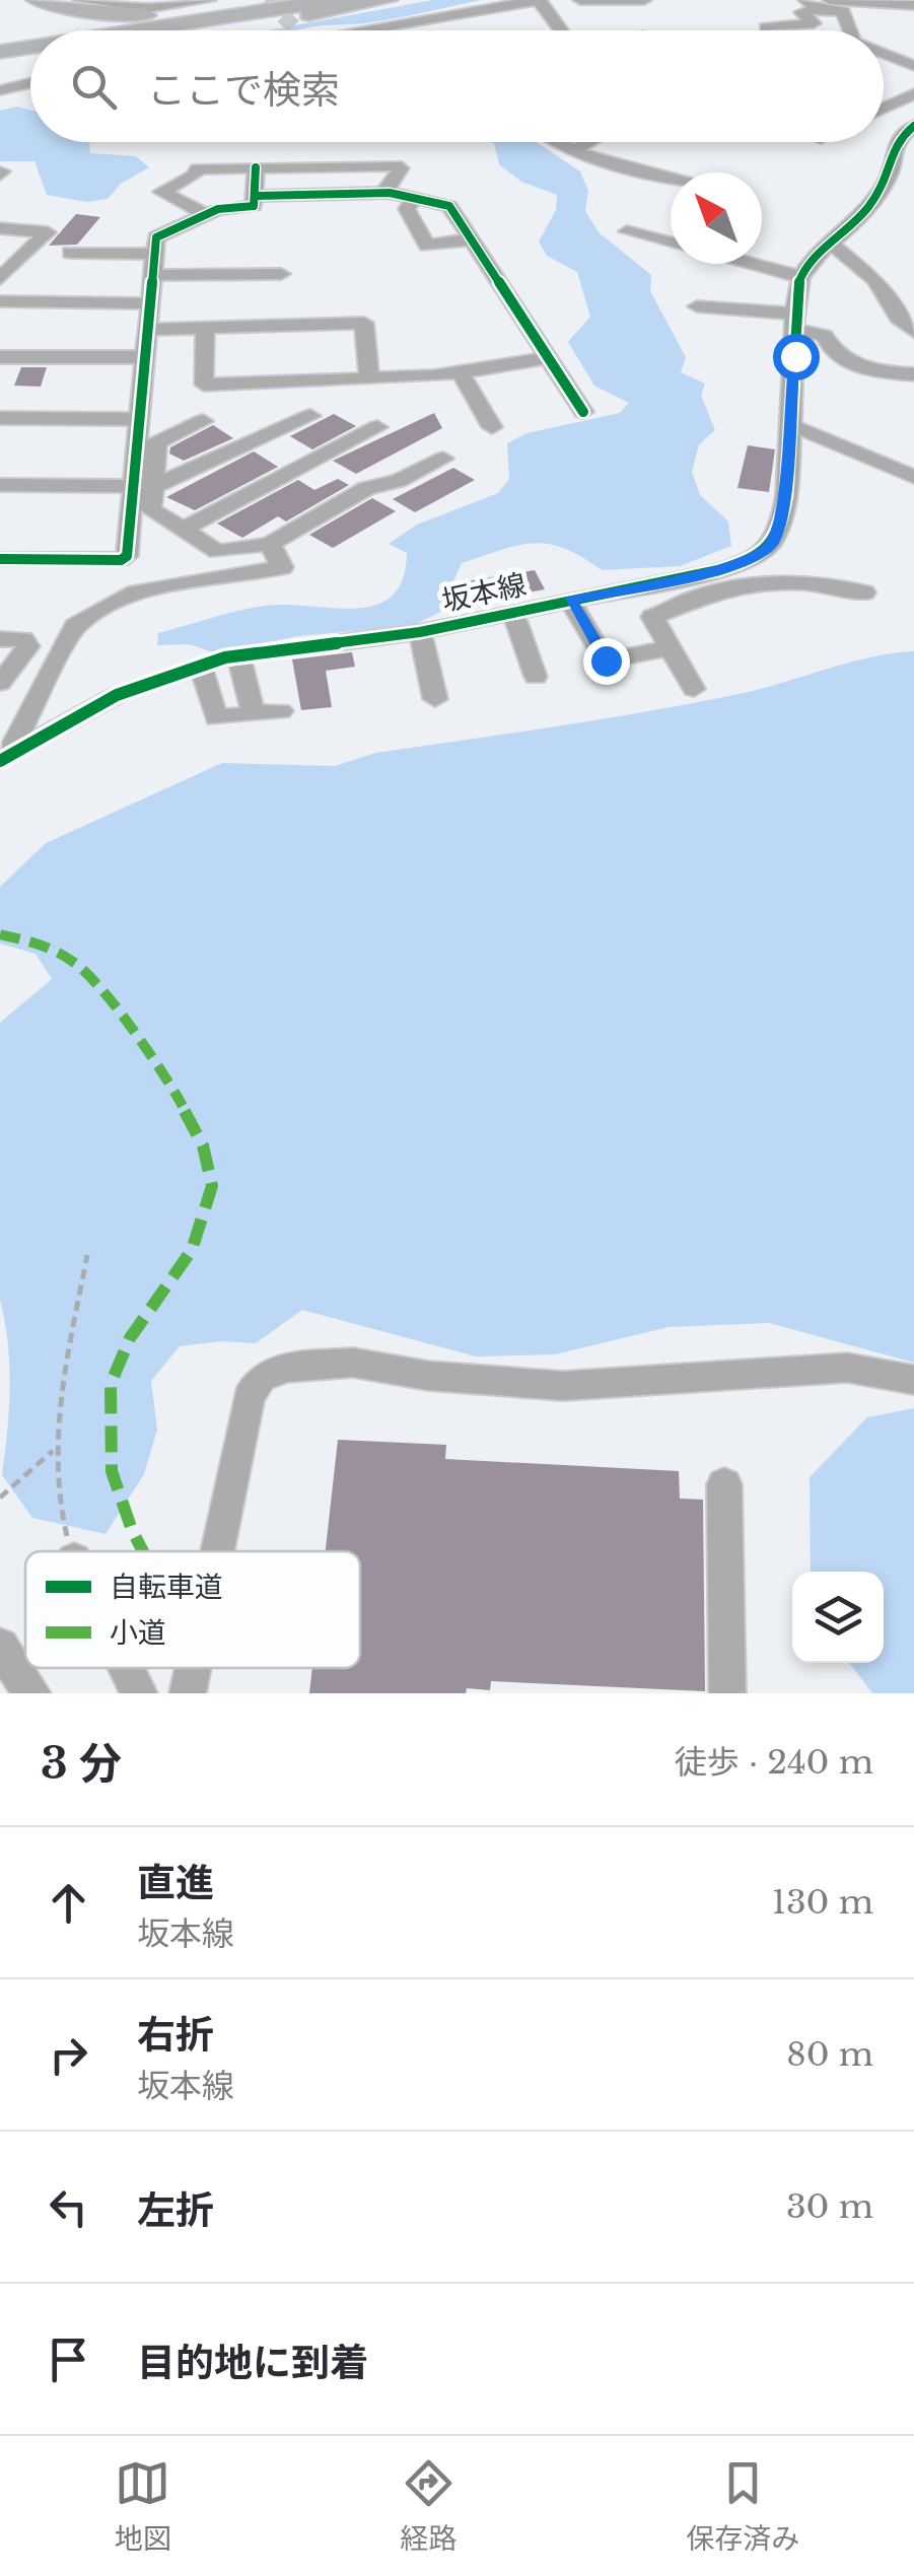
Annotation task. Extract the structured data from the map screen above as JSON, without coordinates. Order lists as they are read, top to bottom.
{
  "streets": {
    "street": ["坂本線"]
  },
  "legend": ["自転車道", "小道"],
  "north": "top left",
  "page": {
    "search": "ここで検索",
    "heading": ["3 分", "徒歩 · 240 m"],
    "list": [
      ["直進", "坂本線", "130 m"],
      ["右折", "坂本線", "80 m"],
      ["左折", "30 m"],
      "目的地に到着"
    ],
    "nav": ["地図", "経路", "保存済み"]
  }
}
